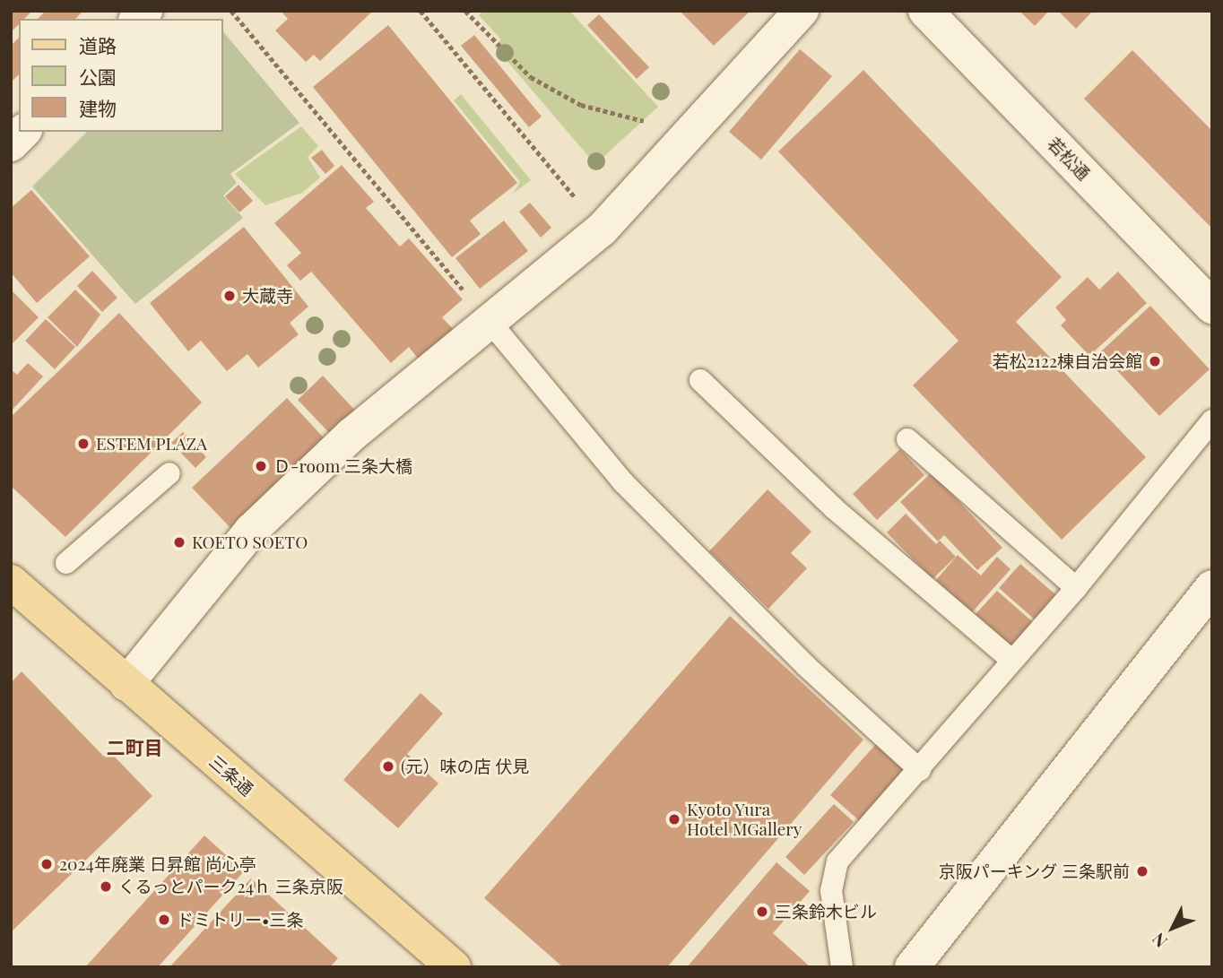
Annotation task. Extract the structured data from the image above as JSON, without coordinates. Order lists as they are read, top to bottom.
{
  "streets": {
    "main road": ["三条通"],
    "street": ["若松通"]
  },
  "districts": ["二町目"],
  "places": [
    "大蔵寺",
    "若松2122棟自治会館",
    "ESTEM PLAZA",
    "Ｄ-room 三条大橋",
    "KOETO SOETO",
    "(元）味の店 伏見",
    "Kyoto Yura Hotel MGallery",
    "2024年廃業 日昇館 尚心亭",
    "京阪パーキング 三条駅前",
    "くるっとパーク24ｈ 三条京阪",
    "三条鈴木ビル",
    "ドミトリー•三条"
  ],
  "legend": ["道路", "公園", "建物"],
  "north": "bottom left"
}
